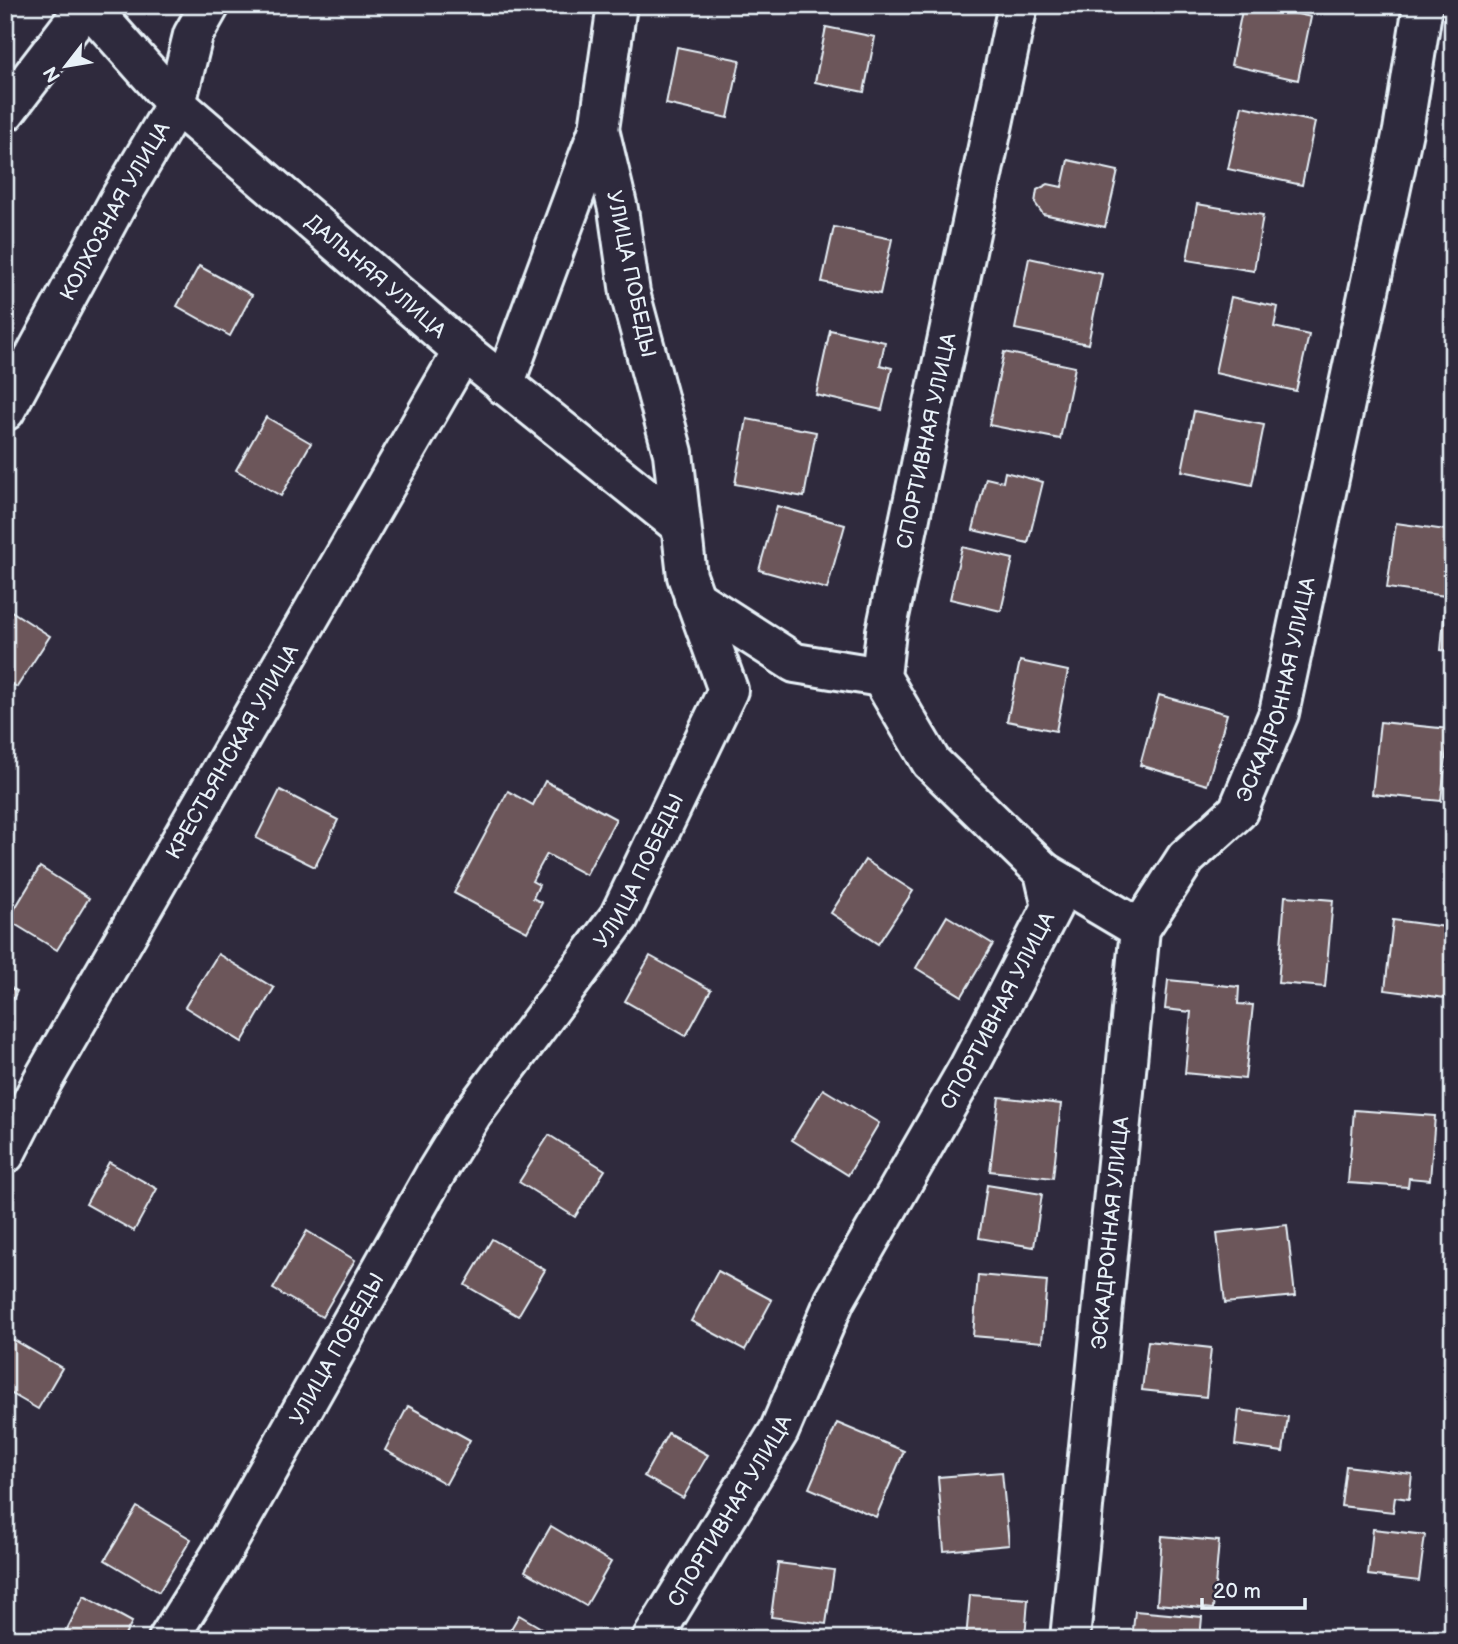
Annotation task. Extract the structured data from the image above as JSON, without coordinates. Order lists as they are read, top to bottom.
{
  "streets": {
    "street": [
      "КОЛХОЗНАЯ УЛИЦА",
      "УЛИЦА ПОБЕДЫ",
      "ДАЛЬНЯЯ УЛИЦА",
      "СПОРТИВНАЯ УЛИЦА",
      "ЭСКАДРОННАЯ УЛИЦА",
      "КРЕСТЬЯНСКАЯ УЛИЦА"
    ]
  },
  "crossings": [
    ["КОЛХОЗНАЯ УЛИЦА", "ДАЛЬНЯЯ УЛИЦА"],
    ["УЛИЦА ПОБЕДЫ", "ДАЛЬНЯЯ УЛИЦА"],
    ["ДАЛЬНЯЯ УЛИЦА", "КРЕСТЬЯНСКАЯ УЛИЦА"]
  ],
  "scale_bar": "20 m",
  "north": "bottom left"
}
